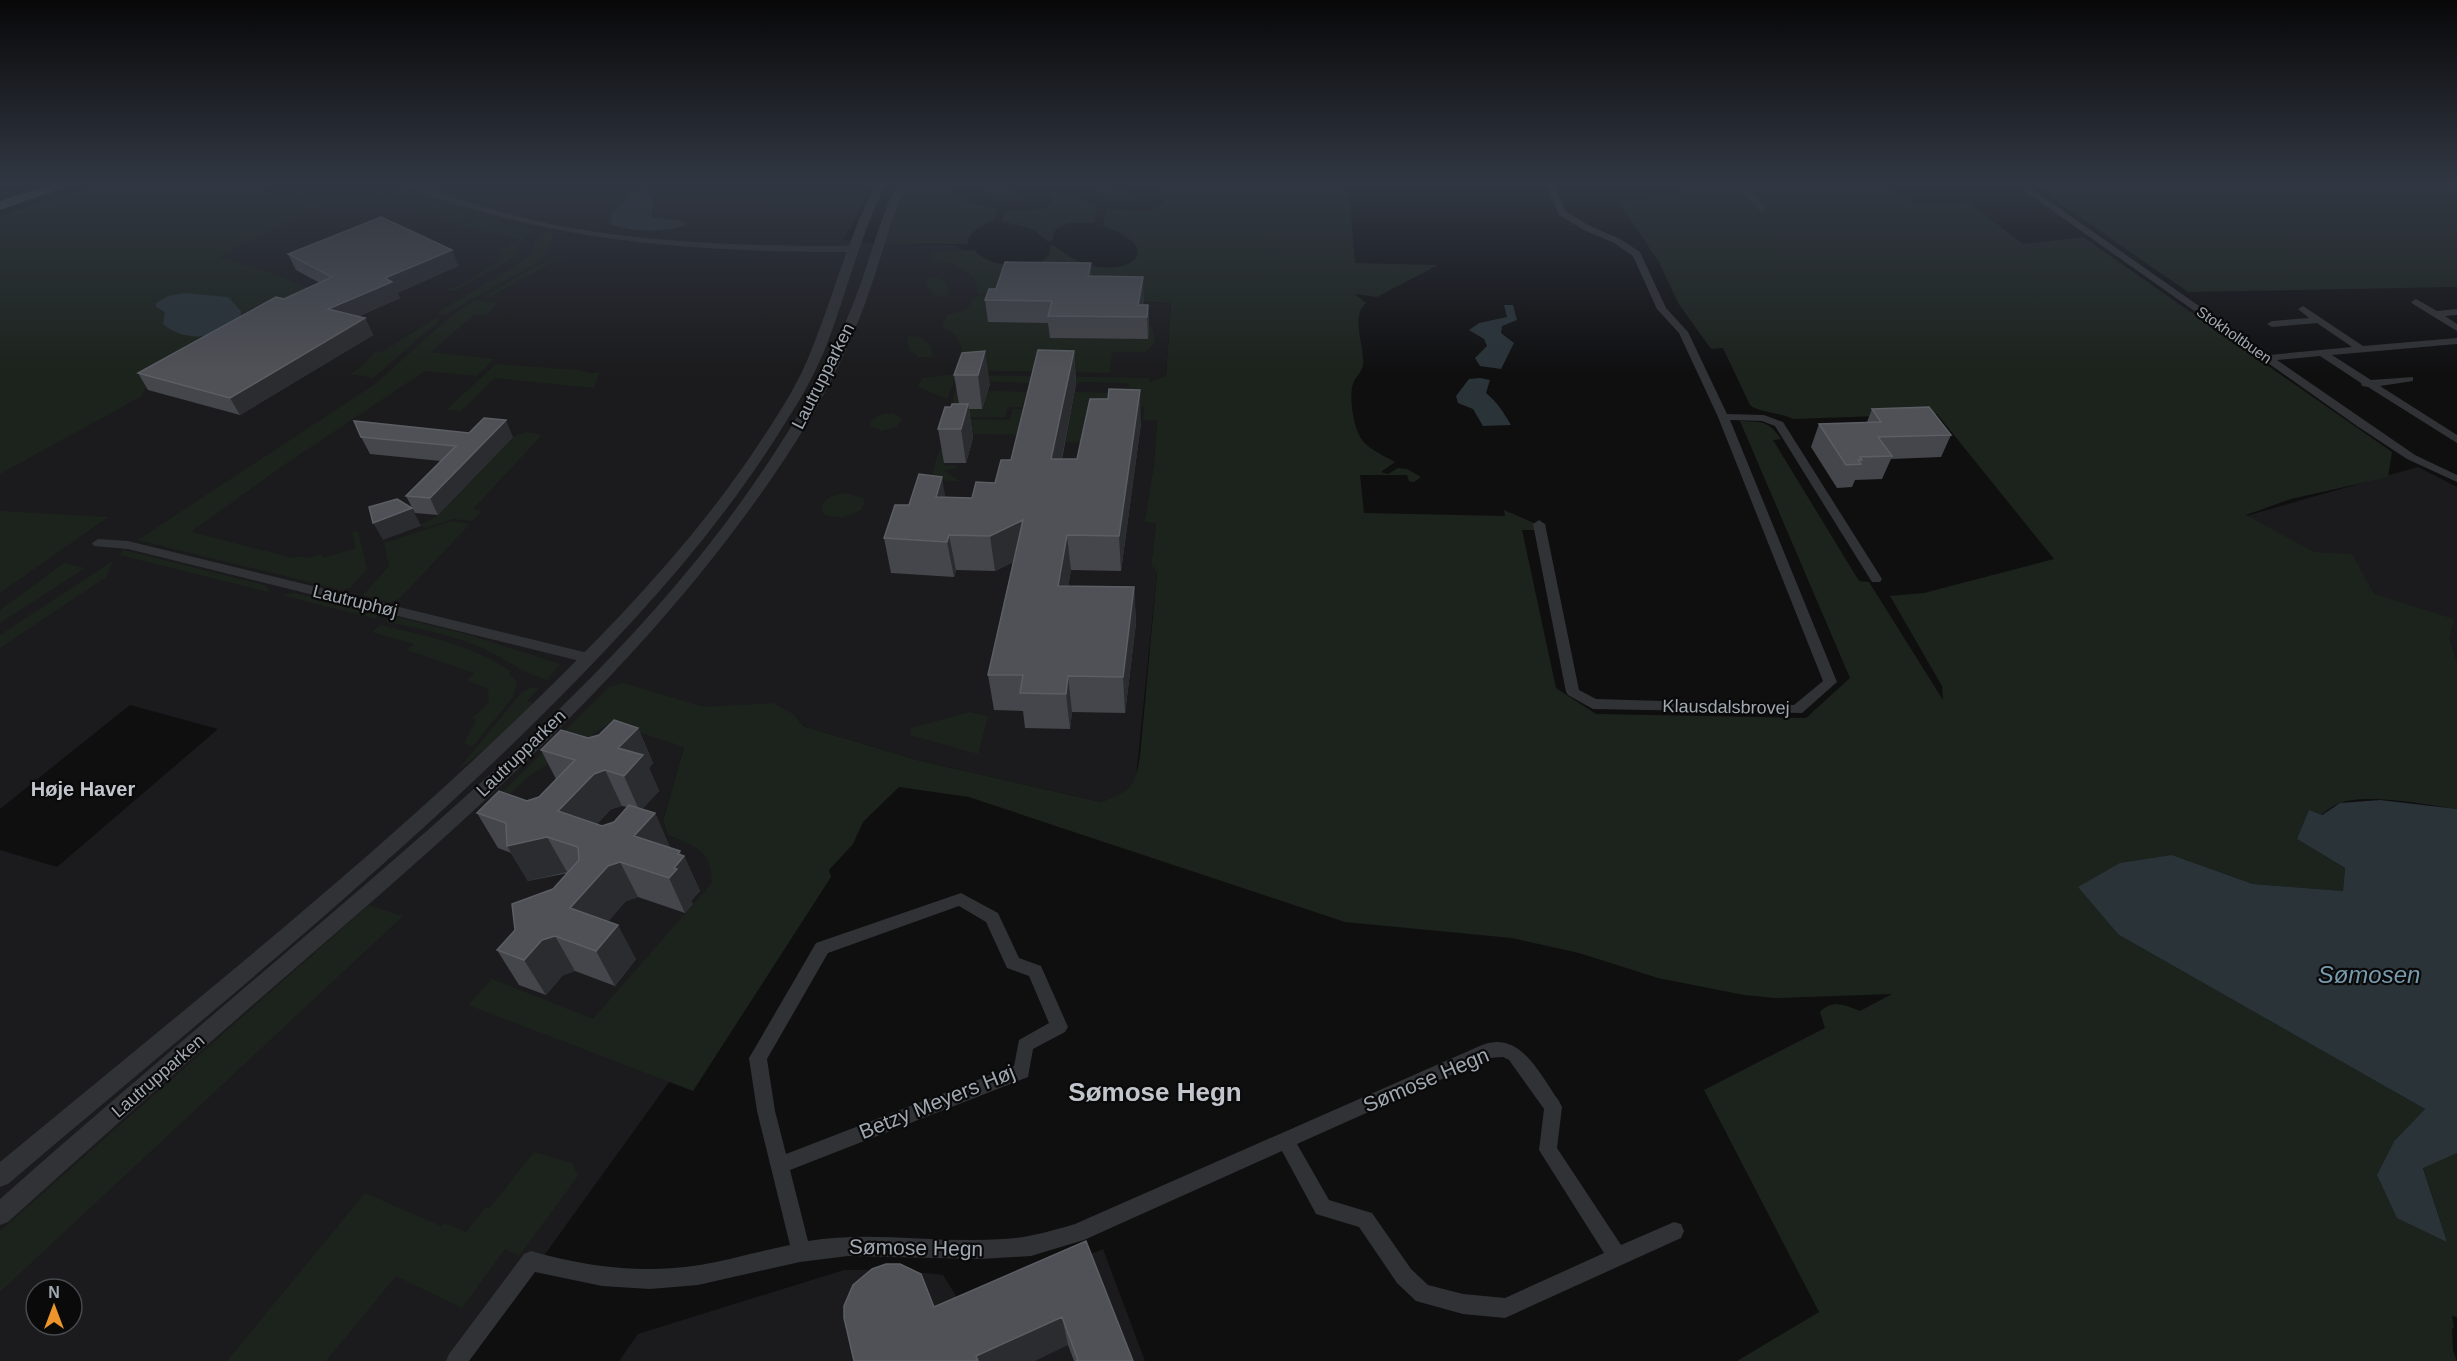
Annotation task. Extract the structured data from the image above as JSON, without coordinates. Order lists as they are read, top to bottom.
{
  "streets": {
    "street": [
      "Stokholtbuen",
      "Lautrupparken",
      "Lautruphøj",
      "Klausdalsbrovej",
      "Sømose Hegn",
      "Betzy Meyers Høj"
    ]
  },
  "crossings": [
    ["Lautrupparken", "Lautruphøj"],
    ["Sømose Hegn", "Betzy Meyers Høj"]
  ],
  "districts": ["Høje Haver", "Sømose Hegn"],
  "water": ["Sømosen"],
  "north": "top"
}
